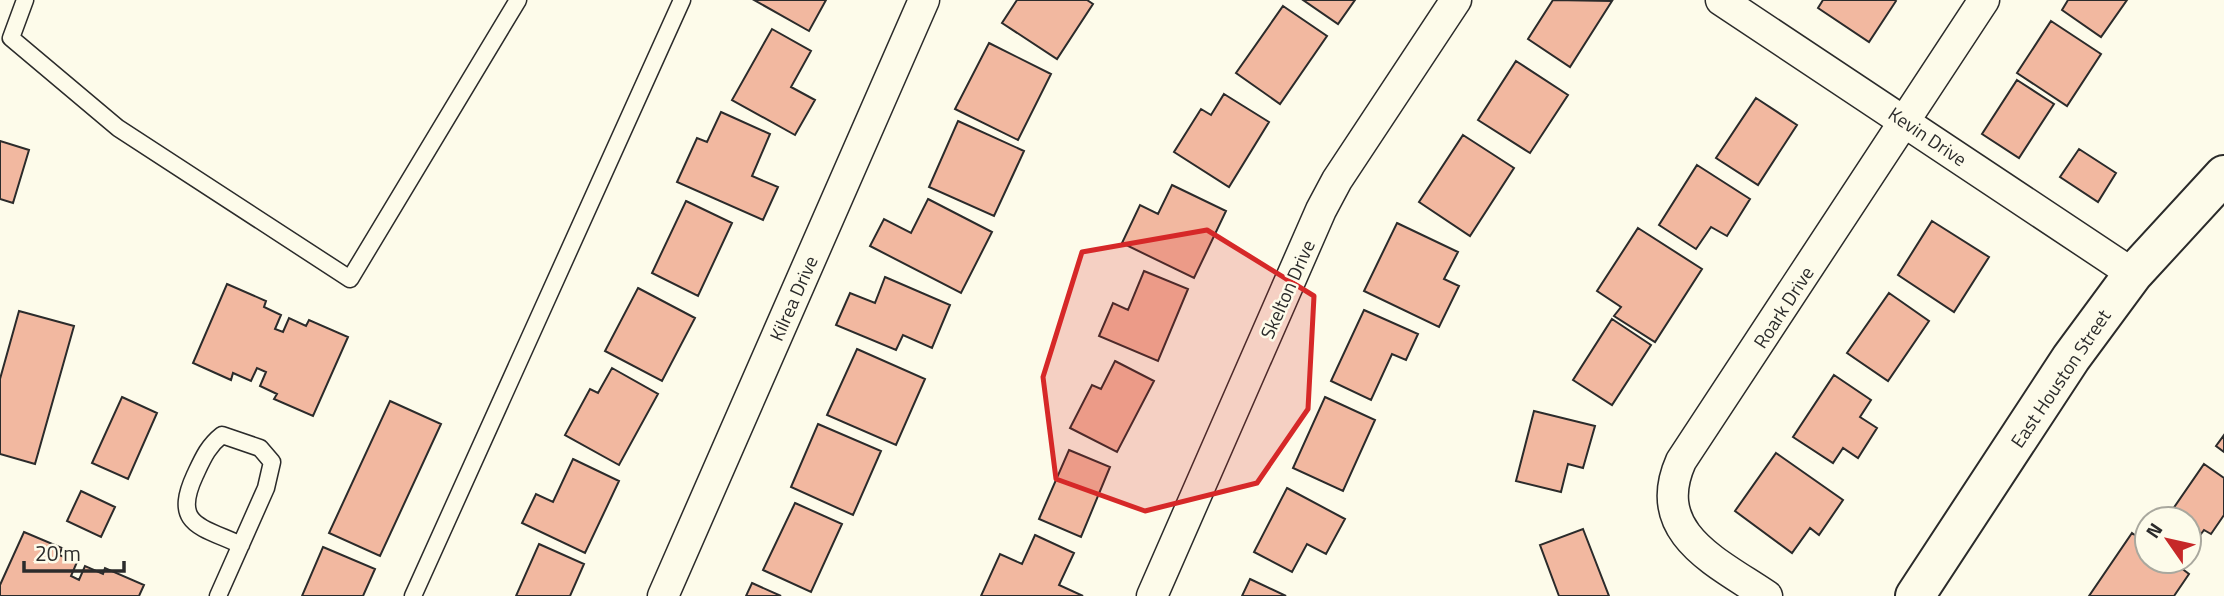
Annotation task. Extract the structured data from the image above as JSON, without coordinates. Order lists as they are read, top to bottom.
{
  "streets": {
    "main road": ["East Houston Street"],
    "street": [
      "Kevin Drive",
      "Skelton Drive",
      "Kilrea Drive",
      "Roark Drive"
    ]
  },
  "crossings": [
    ["Kevin Drive", "Roark Drive"],
    ["Kevin Drive", "East Houston Street"]
  ],
  "scale_bar": "20 m",
  "north": "top left"
}
